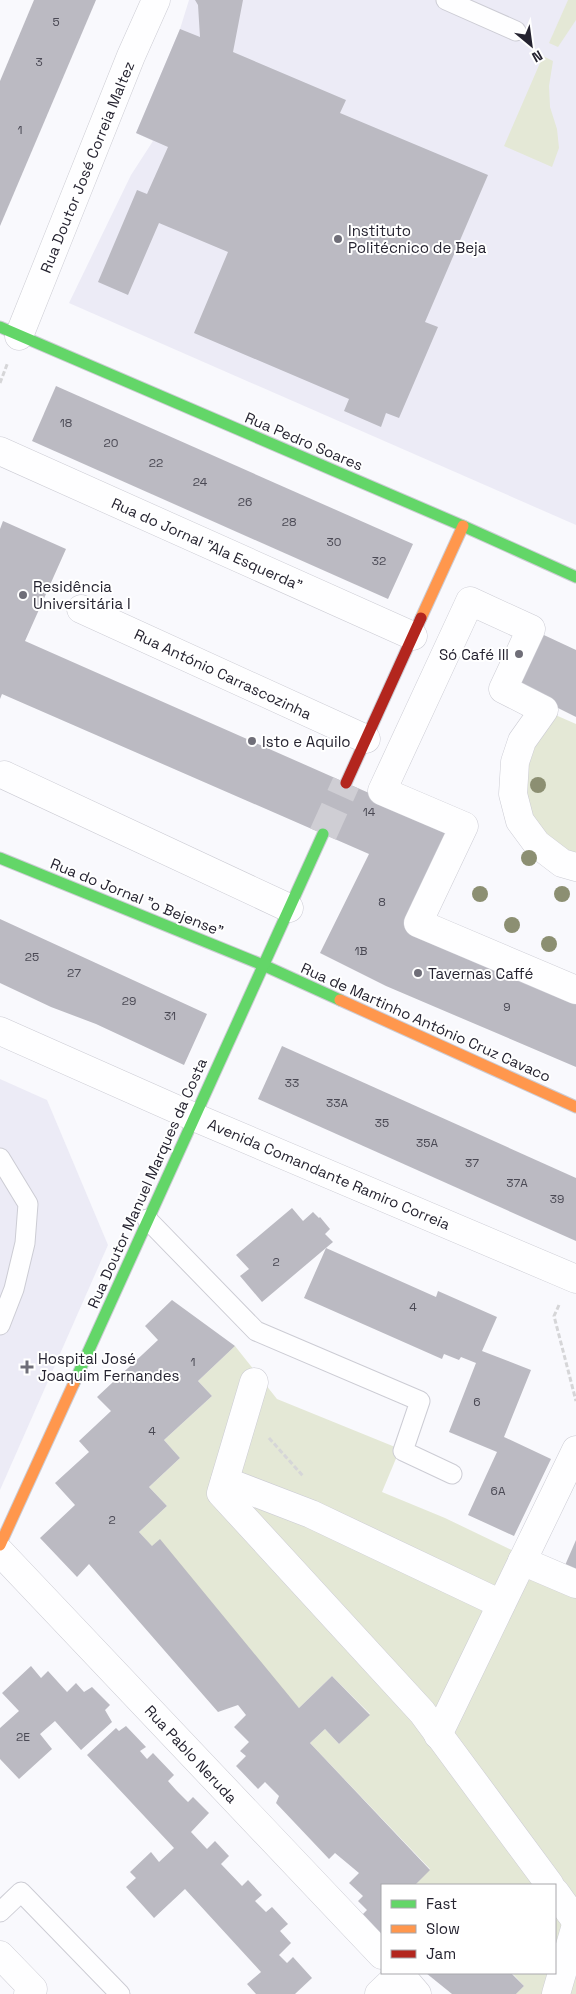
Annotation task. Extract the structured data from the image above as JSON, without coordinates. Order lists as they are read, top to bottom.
{
  "streets": {
    "street": [
      "Rua Doutor José Correia Maltez",
      "Rua Pedro Soares",
      "Rua do Jornal \"Ala Esquerda\"",
      "Rua António Carrascozinha",
      "Rua do Jornal \"o Bejense\"",
      "Rua de Martinho António Cruz Cavaco",
      "Avenida Comandante Ramiro Correia",
      "Rua Doutor Manuel Marques da Costa",
      "Rua Pablo Neruda"
    ]
  },
  "crossings": [
    ["Rua Doutor José Correia Maltez", "Rua Pedro Soares"],
    ["Rua do Jornal \"o Bejense\"", "Rua de Martinho António Cruz Cavaco"],
    ["Rua do Jornal \"o Bejense\"", "Rua Doutor Manuel Marques da Costa"],
    ["Rua de Martinho António Cruz Cavaco", "Rua Doutor Manuel Marques da Costa"],
    ["Avenida Comandante Ramiro Correia", "Rua Doutor Manuel Marques da Costa"]
  ],
  "places": {
    "other": [
      "Instituto Politécnico de Beja",
      "Residência Universitária I",
      "Só Café III",
      "Isto e Aquilo",
      "Tavernas Caffé"
    ],
    "health": ["Hospital José Joaquim Fernandes"]
  },
  "house_numbers": [
    "5",
    "3",
    "1",
    "18",
    "20",
    "22",
    "24",
    "26",
    "28",
    "30",
    "32",
    "14",
    "8",
    "1B",
    "25",
    "27",
    "29",
    "9",
    "31",
    "33",
    "33A",
    "35",
    "35A",
    "37",
    "37A",
    "39",
    "2",
    "4",
    "1",
    "6",
    "4",
    "6A",
    "2",
    "2E"
  ],
  "legend": ["Fast", "Slow", "Jam"],
  "north": "bottom right"
}
